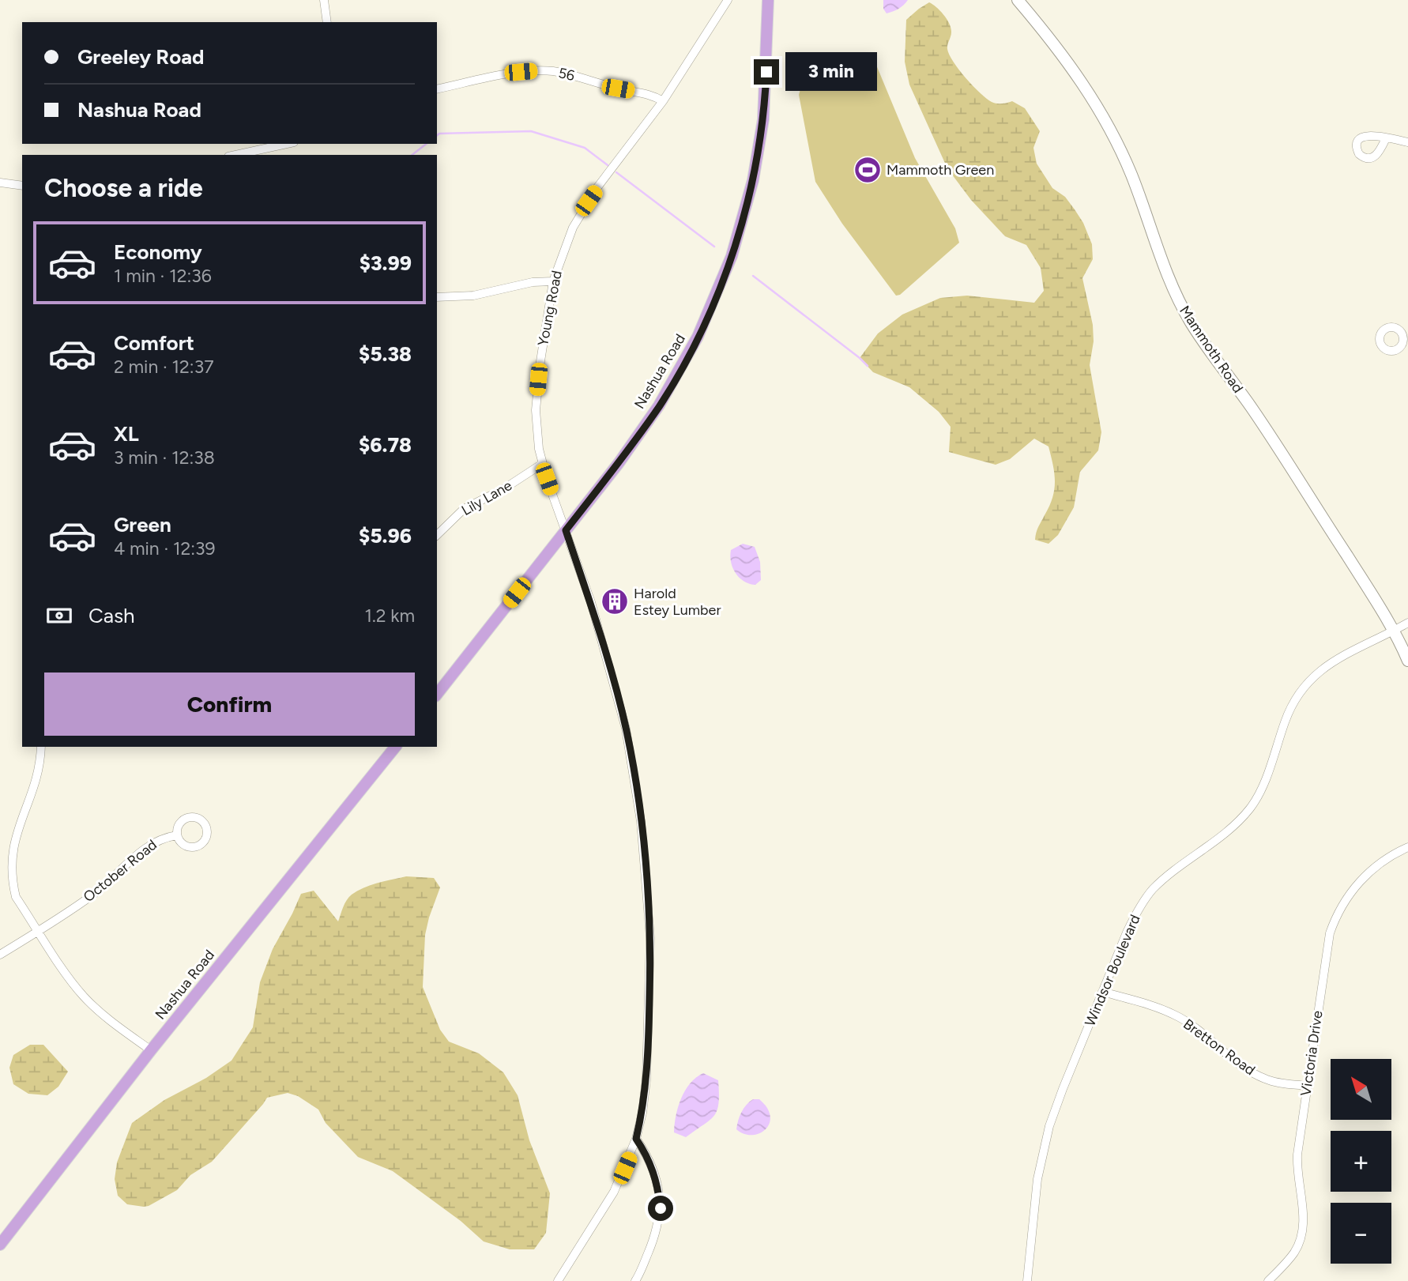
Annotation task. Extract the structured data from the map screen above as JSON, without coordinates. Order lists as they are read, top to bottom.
{
  "streets": {
    "main road": ["Mammoth Road", "Nashua Road"],
    "street": [
      "56",
      "Young Road",
      "Lily Lane",
      "October Road",
      "Windsor Boulevard",
      "Bretton Road",
      "Victoria Drive"
    ]
  },
  "crossings": [
    ["56", "Young Road"],
    ["Young Road", "Nashua Road"],
    ["Young Road", "Lily Lane"],
    ["Mammoth Road", "Windsor Boulevard"],
    ["Windsor Boulevard", "Bretton Road"],
    ["Bretton Road", "Victoria Drive"]
  ],
  "places": {
    "sports": ["Mammoth Green"],
    "building": ["Harold Estey Lumber"]
  },
  "north": "top left",
  "page": {
    "banner": ["Greeley Road", "Nashua Road"],
    "bubble": "3 min",
    "heading": "Choose a ride",
    "list": [
      {
        "name": "Economy",
        "note": "1 min · 12:36",
        "value": "$3.99"
      },
      {
        "name": "Comfort",
        "note": "2 min · 12:37",
        "value": "$5.38"
      },
      {
        "name": "XL",
        "note": "3 min · 12:38",
        "value": "$6.78"
      },
      {
        "name": "Green",
        "note": "4 min · 12:39",
        "value": "$5.96"
      }
    ],
    "pay": ["Cash", "1.2 km"],
    "buttons": "Confirm",
    "map_buttons": ["+", "−"]
  }
}
